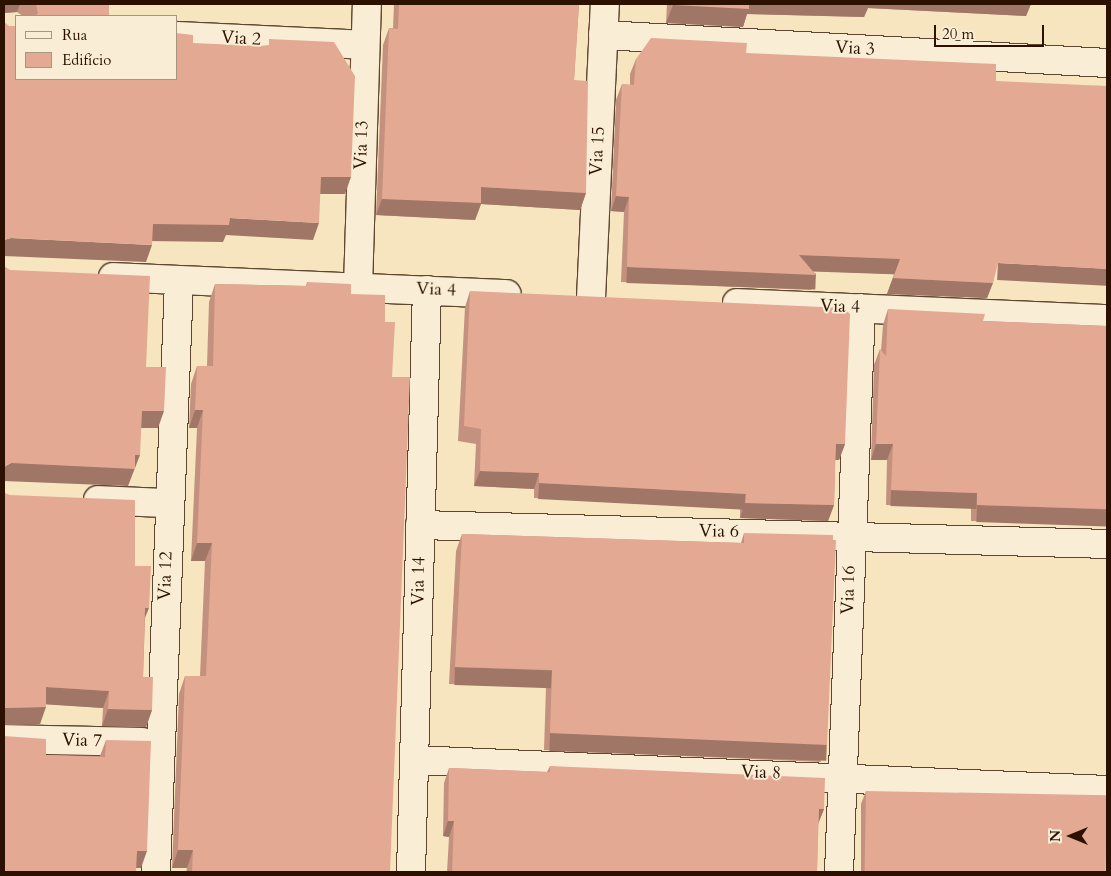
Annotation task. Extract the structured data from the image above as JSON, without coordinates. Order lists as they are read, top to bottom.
{
  "streets": {
    "street": [
      "Via 2",
      "Via 3",
      "Via 13",
      "Via 15",
      "Via 4",
      "Via 6",
      "Via 12",
      "Via 14",
      "Via 16",
      "Via 7",
      "Via 8"
    ]
  },
  "crossings": [
    ["Via 2", "Via 13"],
    ["Via 3", "Via 15"],
    ["Via 13", "Via 4"],
    ["Via 4", "Via 12"],
    ["Via 4", "Via 14"],
    ["Via 4", "Via 16"],
    ["Via 6", "Via 14"],
    ["Via 6", "Via 16"],
    ["Via 12", "Via 7"],
    ["Via 14", "Via 8"],
    ["Via 16", "Via 8"]
  ],
  "legend": ["Rua", "Edifício"],
  "scale_bar": "20 m",
  "north": "left"
}
